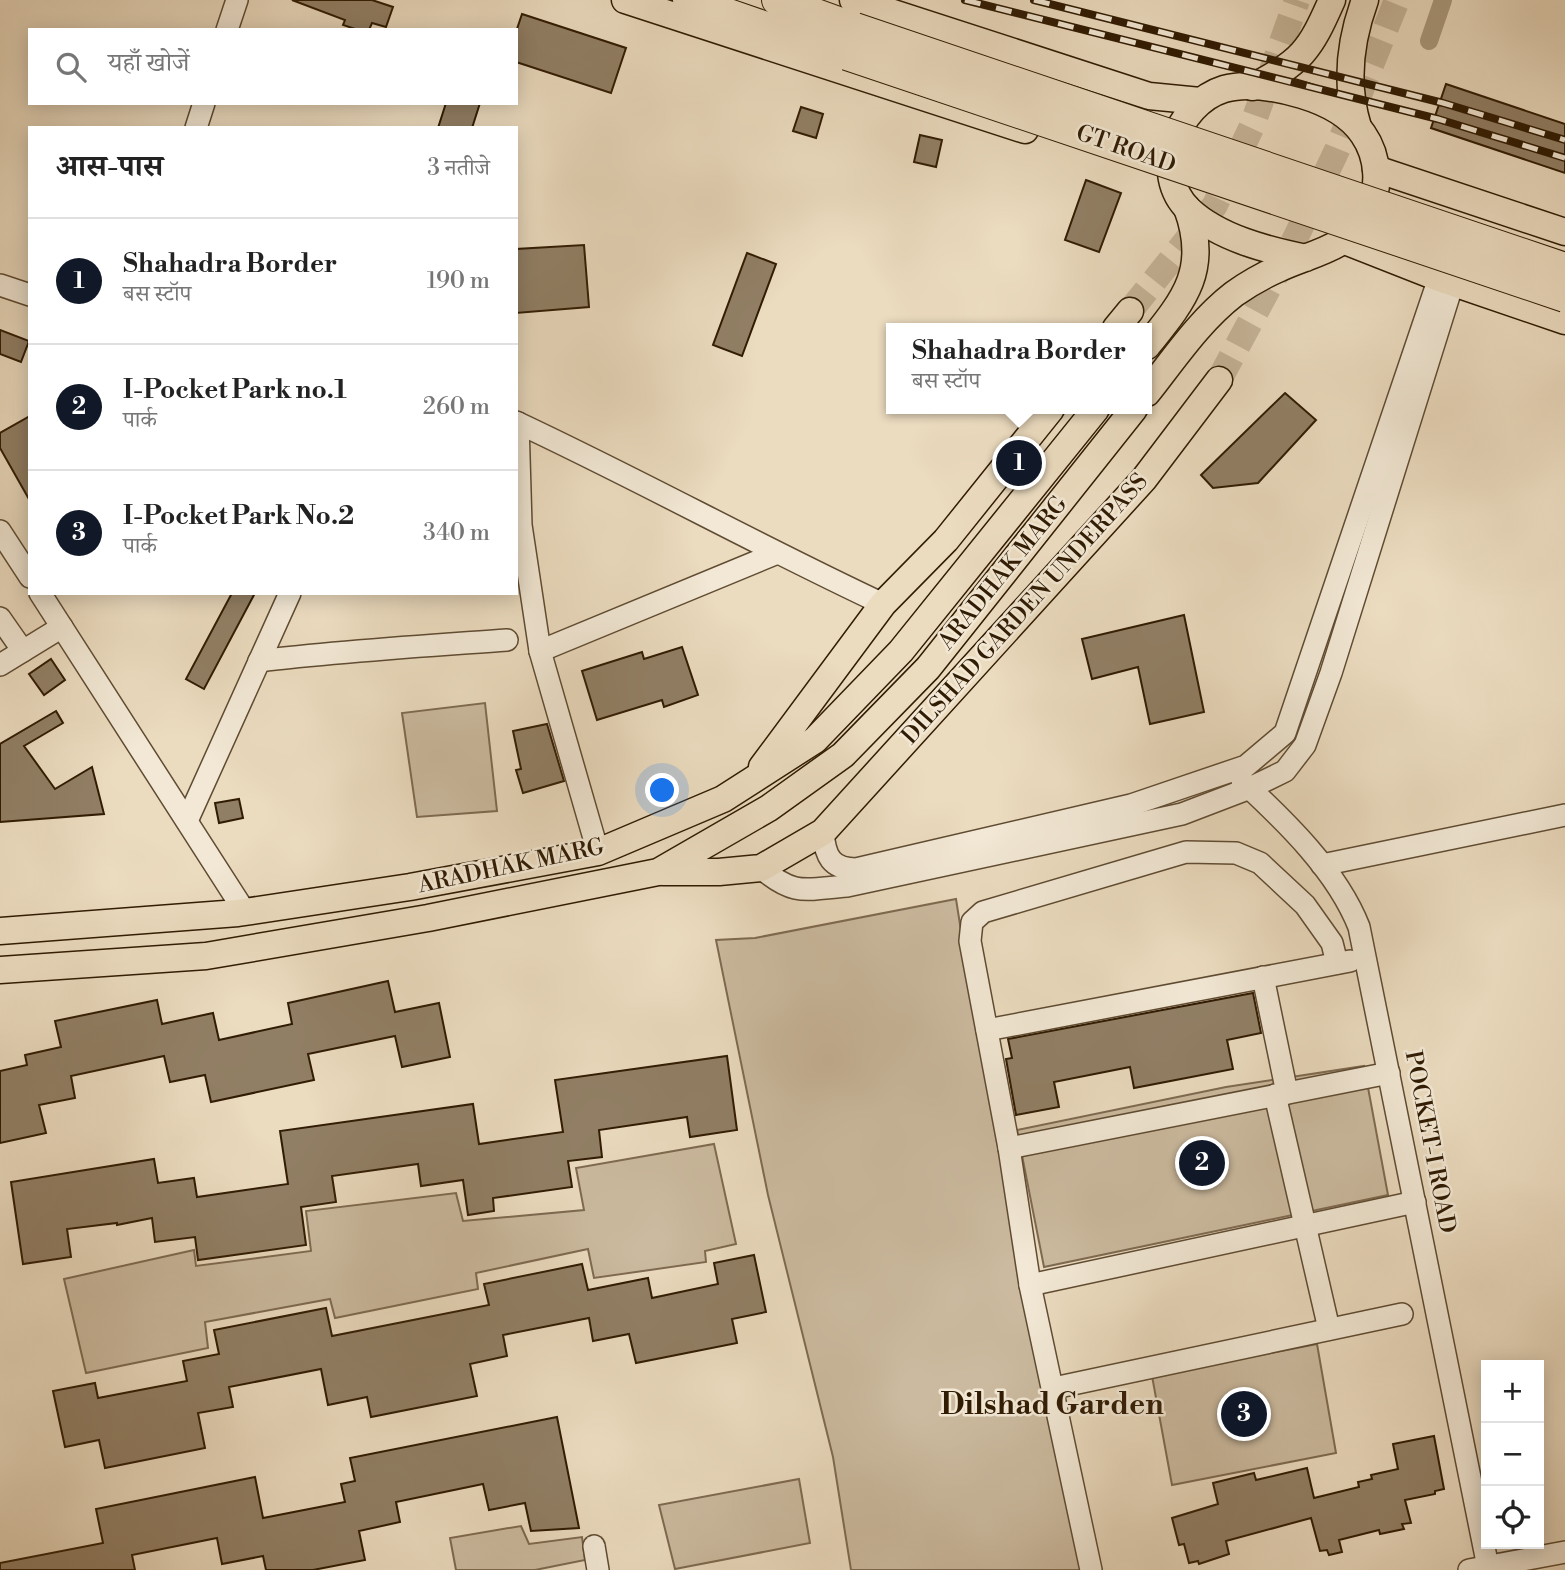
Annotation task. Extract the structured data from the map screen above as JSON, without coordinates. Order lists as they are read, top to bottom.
{
  "streets": {
    "highway": ["GT ROAD"],
    "main road": ["ARADHAK MARG", "DILSHAD GARDEN UNDERPASS"],
    "street": ["POCKET-I ROAD"]
  },
  "crossings": [
    ["ARADHAK MARG", "DILSHAD GARDEN UNDERPASS"]
  ],
  "districts": ["Dilshad Garden"],
  "page": {
    "search": "यहाँ खोजें",
    "heading": ["आस-पास", "3 नतीजे"],
    "list": [
      {
        "mark": "1",
        "name": "Shahadra Border",
        "note": "बस स्टॉप",
        "value": "190 m"
      },
      {
        "mark": "2",
        "name": "I-Pocket Park no.1",
        "note": "पार्क",
        "value": "260 m"
      },
      {
        "mark": "3",
        "name": "I-Pocket Park No.2",
        "note": "पार्क",
        "value": "340 m"
      }
    ],
    "popup": ["Shahadra Border", "बस स्टॉप"],
    "pins": ["1", "2", "3"],
    "map_buttons": ["+", "−"]
  }
}
